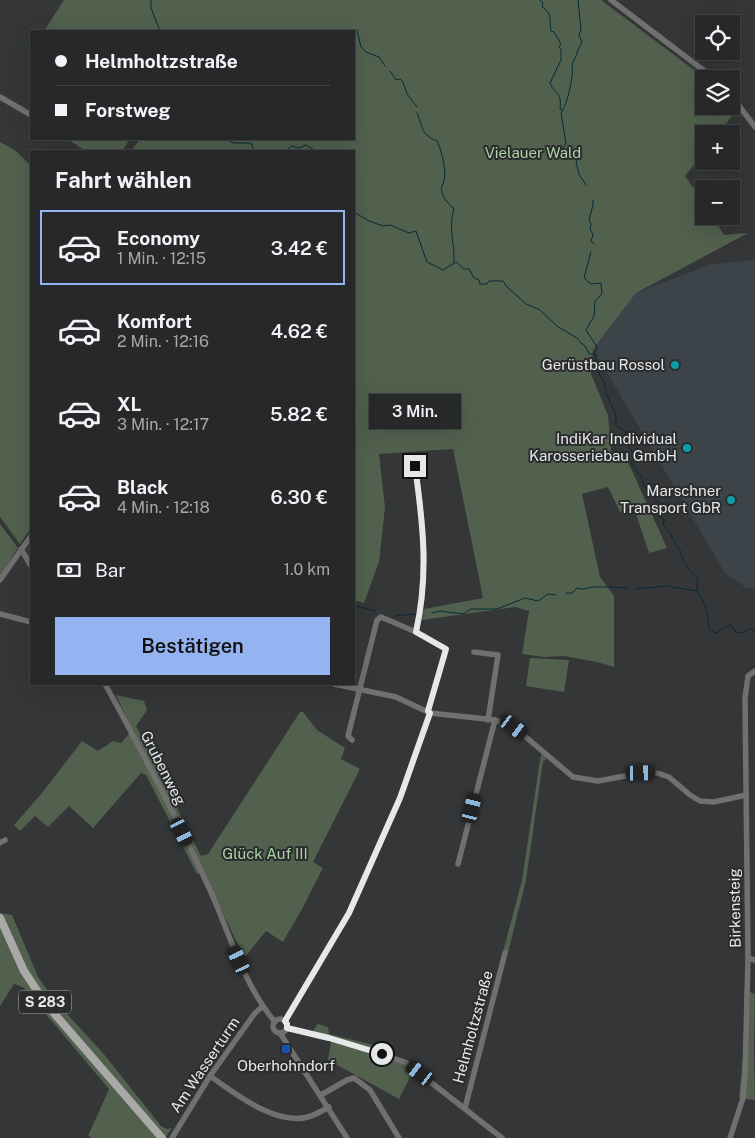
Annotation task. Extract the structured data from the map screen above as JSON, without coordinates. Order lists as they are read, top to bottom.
{
  "streets": {
    "main road": ["S 283"],
    "street": [
      "Grubenweg",
      "Birkensteig",
      "Helmholtzstraße",
      "Am Wasserturm"
    ]
  },
  "crossings": [
    ["Grubenweg", "Helmholtzstraße"],
    ["Grubenweg", "Am Wasserturm"]
  ],
  "parks": ["Vielauer Wald", "Glück Auf III"],
  "places": {
    "other": ["Gerüstbau Rossol", "IndiKar Individual Karosseriebau GmbH", "Marschner Transport GbR"],
    "transit": ["Oberhohndorf"]
  },
  "page": {
    "map_buttons": ["+", "−"],
    "banner": ["Helmholtzstraße", "Forstweg"],
    "heading": "Fahrt wählen",
    "list": [
      {
        "name": "Economy",
        "note": "1 Min. · 12:15",
        "value": "3.42 €"
      },
      {
        "name": "Komfort",
        "note": "2 Min. · 12:16",
        "value": "4.62 €"
      },
      {
        "name": "XL",
        "note": "3 Min. · 12:17",
        "value": "5.82 €"
      },
      {
        "name": "Black",
        "note": "4 Min. · 12:18",
        "value": "6.30 €"
      }
    ],
    "bubble": "3 Min.",
    "pay": ["Bar", "1.0 km"],
    "buttons": "Bestätigen"
  }
}
